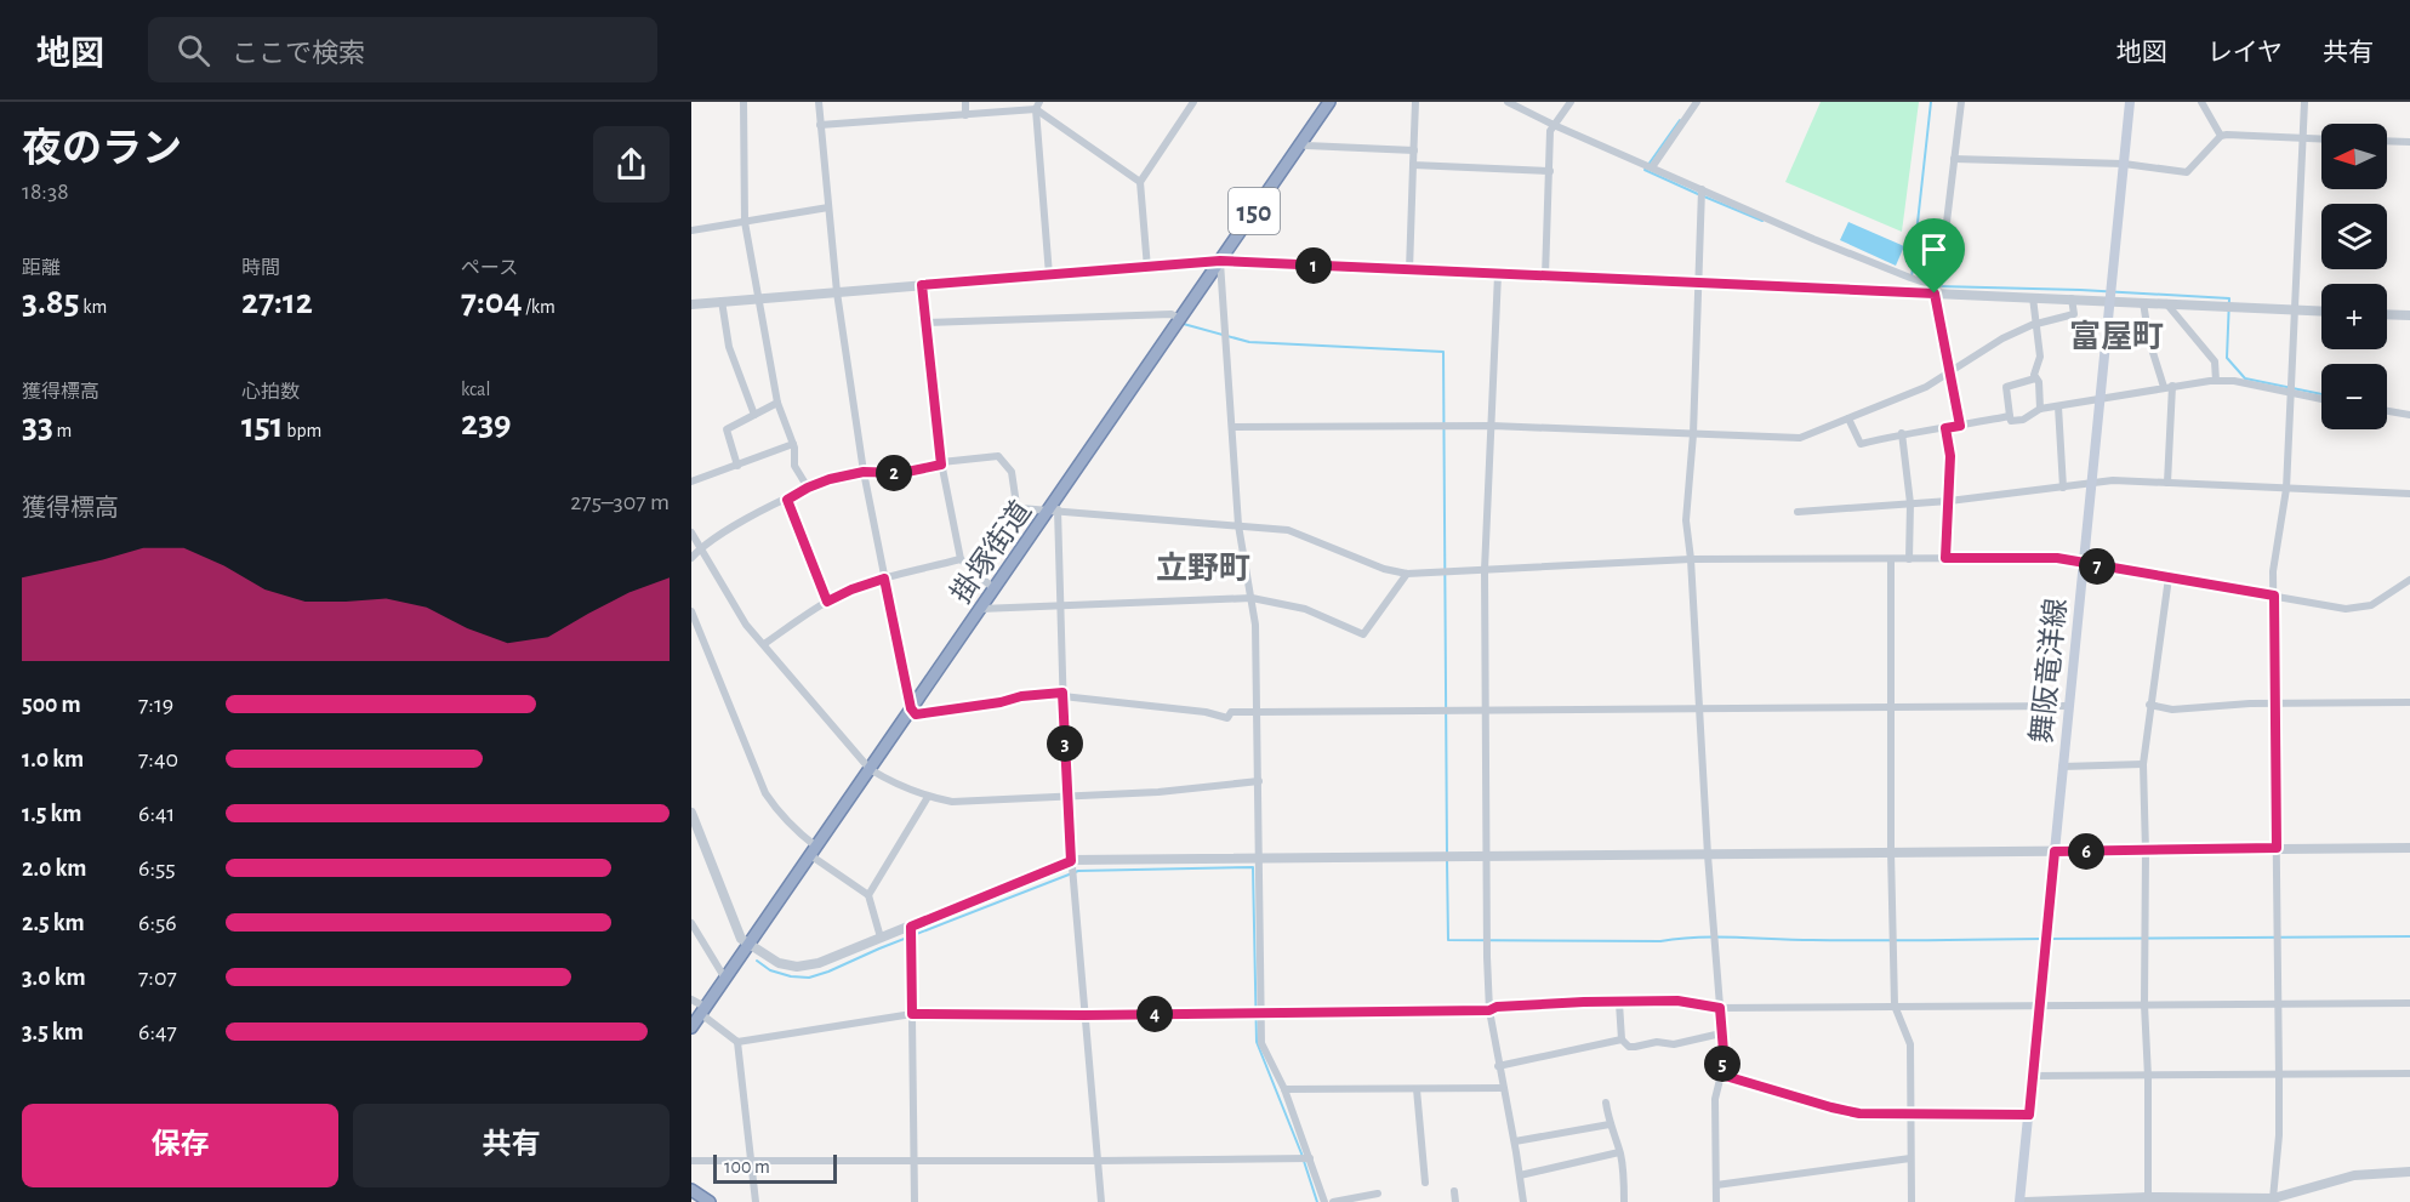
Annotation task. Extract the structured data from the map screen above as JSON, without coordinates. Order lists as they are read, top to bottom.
{
  "streets": {
    "highway": ["150", "掛塚街道"],
    "main road": ["舞阪竜洋線"]
  },
  "districts": ["富屋町", "立野町"],
  "scale_bar": "100 m",
  "north": "left",
  "page": {
    "header": "地図",
    "search": "ここで検索",
    "nav": ["地図", "レイヤ", "共有"],
    "heading": ["夜のラン", "18:38"],
    "map_buttons": ["+", "−"],
    "stats": [
      ["距離", "3.85 km"],
      ["時間", "27:12"],
      ["ペース", "7:04 /km"],
      ["獲得標高", "33 m"],
      ["心拍数", "151 bpm"],
      ["kcal", "239"]
    ],
    "pins": [
      "1",
      "2",
      "7",
      "3",
      "6",
      "4",
      "5"
    ],
    "chart": ["獲得標高", "275–307 m"],
    "list": [
      {
        "name": "500 m",
        "note": "7:19"
      },
      {
        "name": "1.0 km",
        "note": "7:40"
      },
      {
        "name": "1.5 km",
        "note": "6:41"
      },
      {
        "name": "2.0 km",
        "note": "6:55"
      },
      {
        "name": "2.5 km",
        "note": "6:56"
      },
      {
        "name": "3.0 km",
        "note": "7:07"
      },
      {
        "name": "3.5 km",
        "note": "6:47"
      }
    ],
    "buttons": ["保存", "共有"],
    "scale": "100 m"
  }
}
